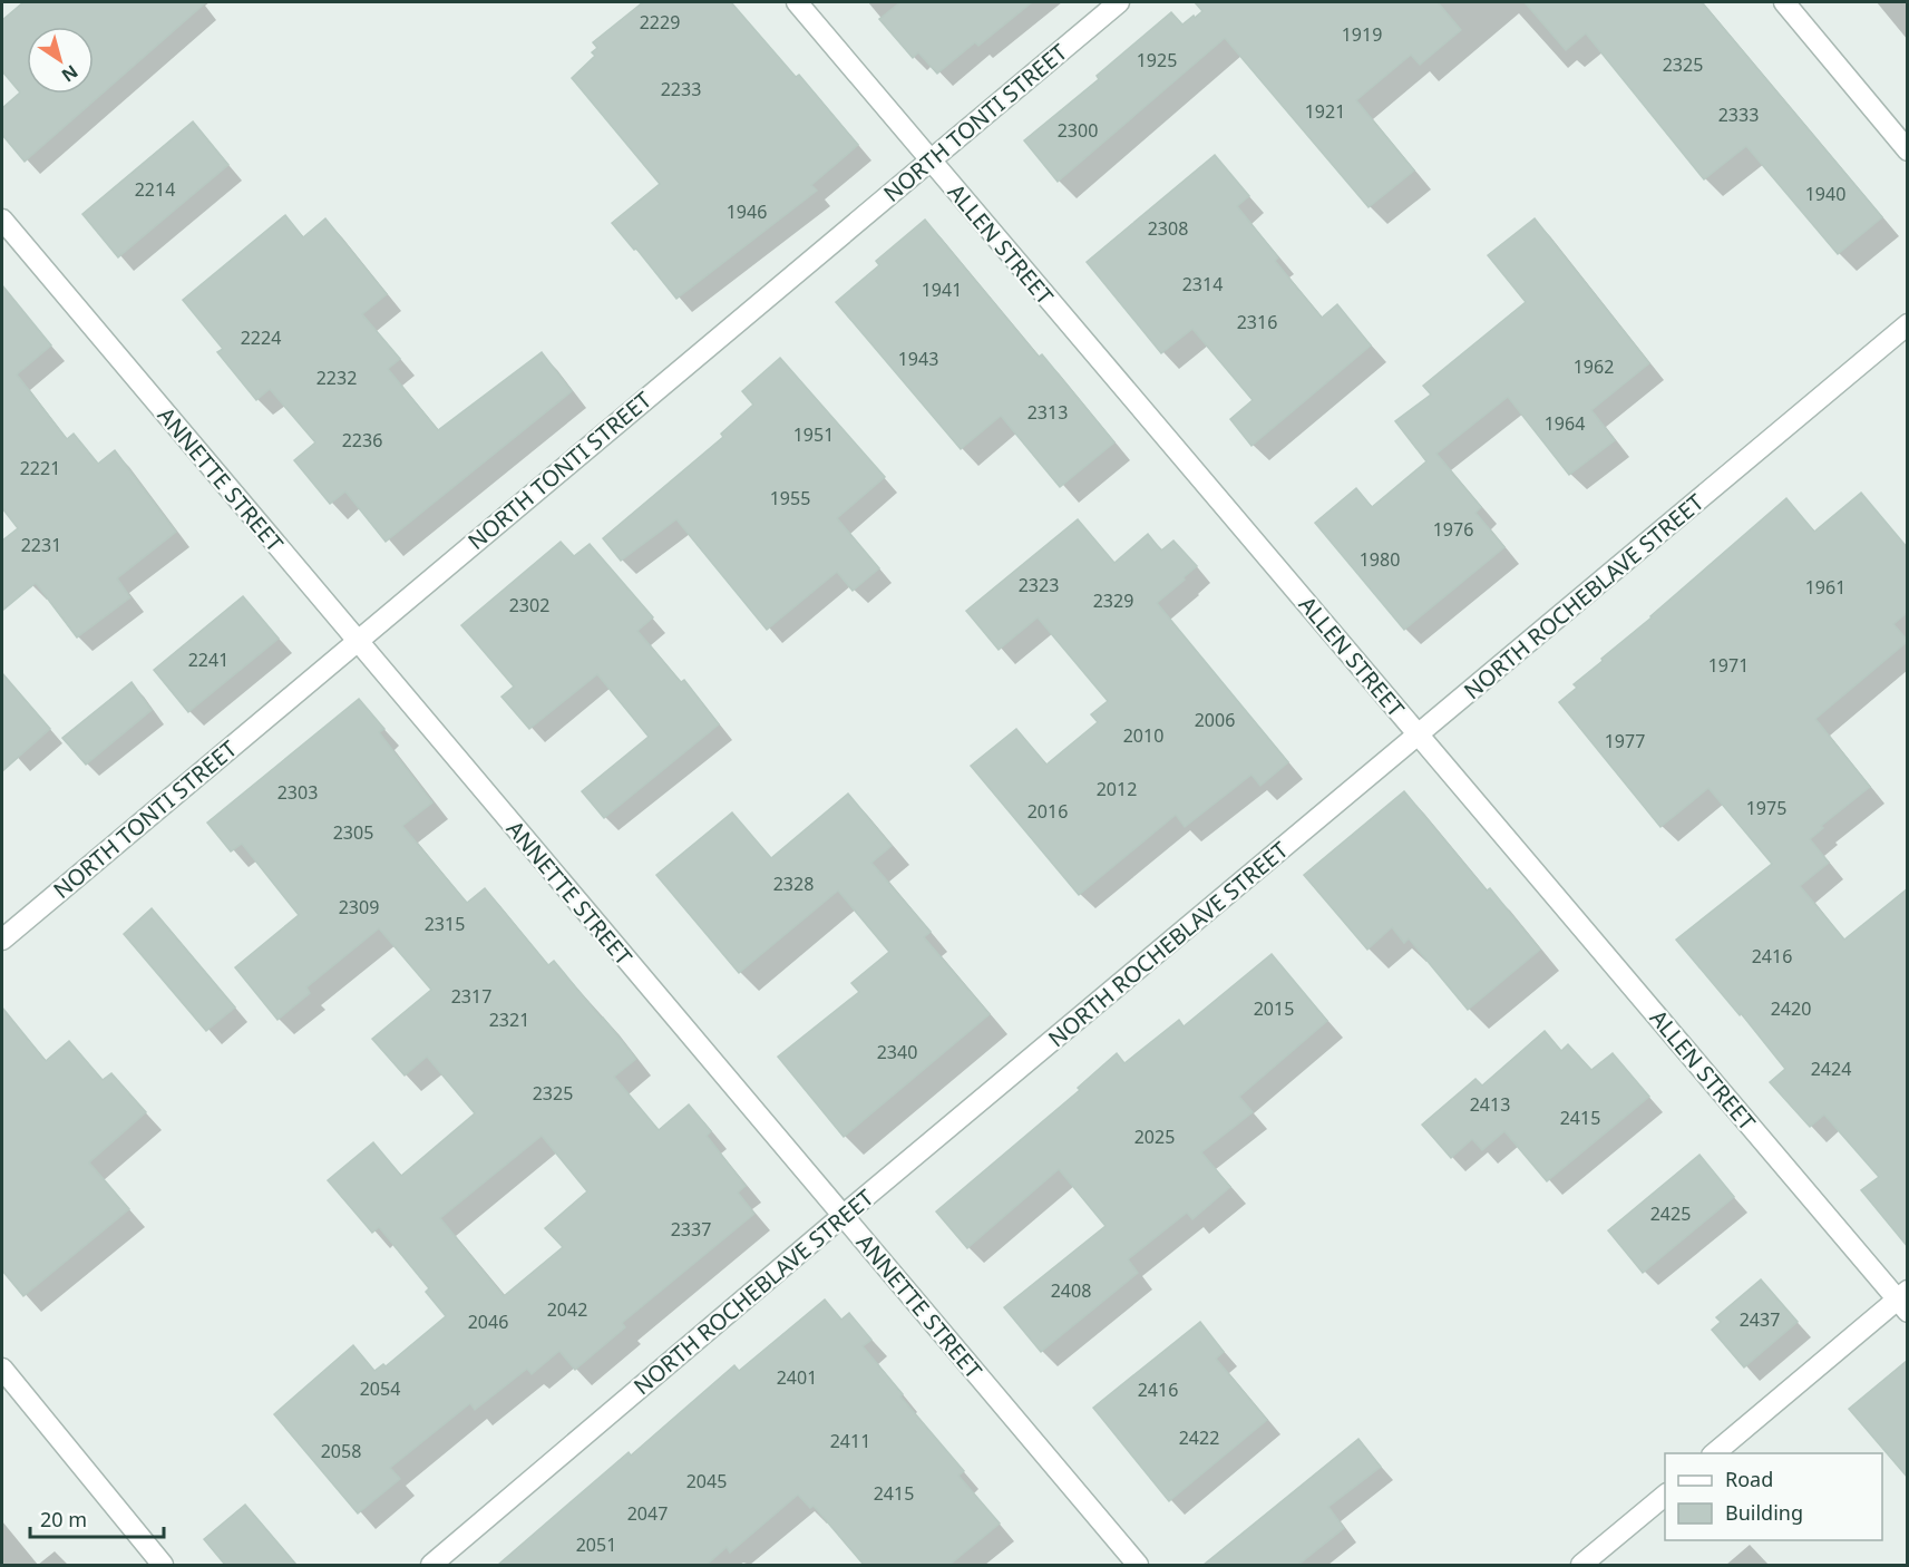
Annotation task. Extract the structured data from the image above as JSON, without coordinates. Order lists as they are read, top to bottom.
{
  "streets": {
    "street": [
      "NORTH TONTI STREET",
      "ALLEN STREET",
      "ANNETTE STREET",
      "NORTH ROCHEBLAVE STREET"
    ]
  },
  "crossings": [
    ["NORTH TONTI STREET", "ALLEN STREET"],
    ["NORTH TONTI STREET", "ANNETTE STREET"],
    ["ALLEN STREET", "NORTH ROCHEBLAVE STREET"],
    ["ANNETTE STREET", "NORTH ROCHEBLAVE STREET"]
  ],
  "house_numbers": [
    "2229",
    "1919",
    "1925",
    "2325",
    "2233",
    "1921",
    "2333",
    "2300",
    "2214",
    "1940",
    "1946",
    "2308",
    "2314",
    "1941",
    "2316",
    "2224",
    "1943",
    "1962",
    "2232",
    "2313",
    "1964",
    "1951",
    "2236",
    "2221",
    "1955",
    "1976",
    "2231",
    "1980",
    "2323",
    "1961",
    "2329",
    "2302",
    "2241",
    "1971",
    "2006",
    "2010",
    "1977",
    "2012",
    "2303",
    "1975",
    "2016",
    "2305",
    "2328",
    "2309",
    "2315",
    "2416",
    "2317",
    "2015",
    "2420",
    "2321",
    "2340",
    "2424",
    "2325",
    "2413",
    "2415",
    "2025",
    "2425",
    "2337",
    "2408",
    "2042",
    "2437",
    "2046",
    "2401",
    "2054",
    "2416",
    "2422",
    "2411",
    "2058",
    "2045",
    "2415",
    "2047",
    "2051"
  ],
  "legend": ["Road", "Building"],
  "scale_bar": "20 m",
  "north": "bottom right"
}
